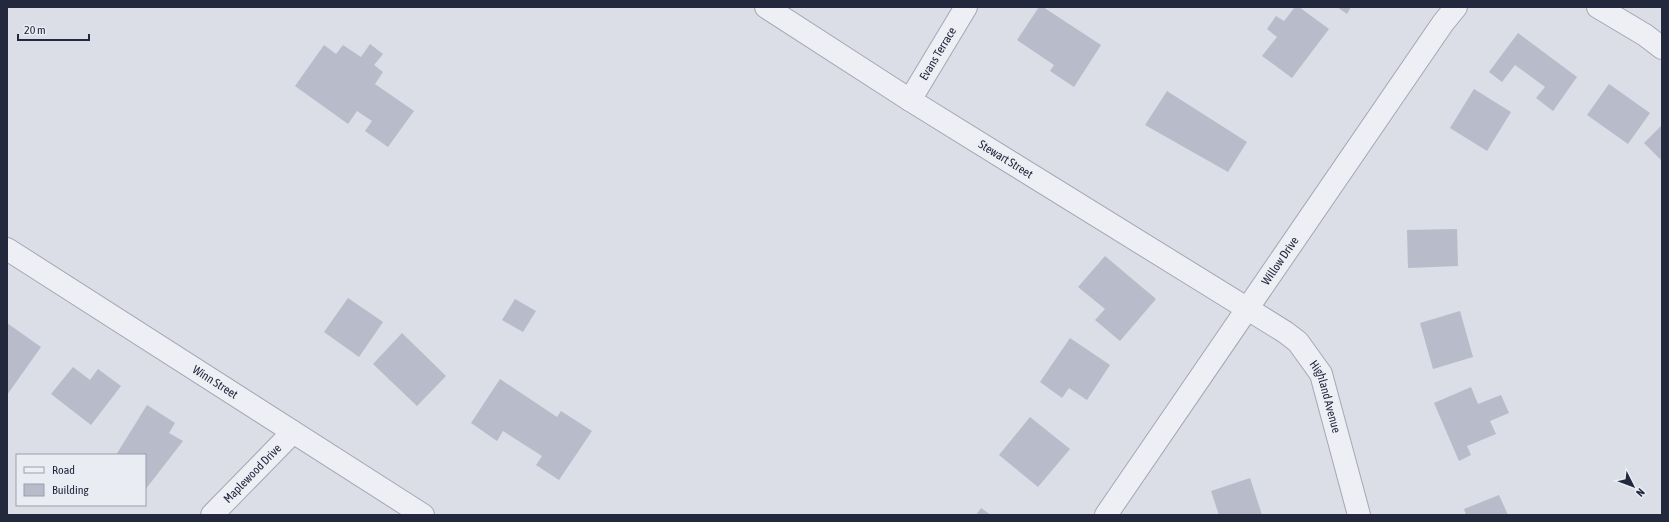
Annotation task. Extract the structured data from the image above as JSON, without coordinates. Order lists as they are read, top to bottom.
{
  "streets": {
    "street": [
      "Evans Terrace",
      "Stewart Street",
      "Willow Drive",
      "Winn Street",
      "Highland Avenue",
      "Maplewood Drive"
    ]
  },
  "crossings": [
    ["Evans Terrace", "Stewart Street"],
    ["Stewart Street", "Willow Drive"],
    ["Stewart Street", "Highland Avenue"],
    ["Willow Drive", "Highland Avenue"],
    ["Winn Street", "Maplewood Drive"]
  ],
  "legend": ["Road", "Building"],
  "scale_bar": "20 m",
  "north": "bottom right"
}
